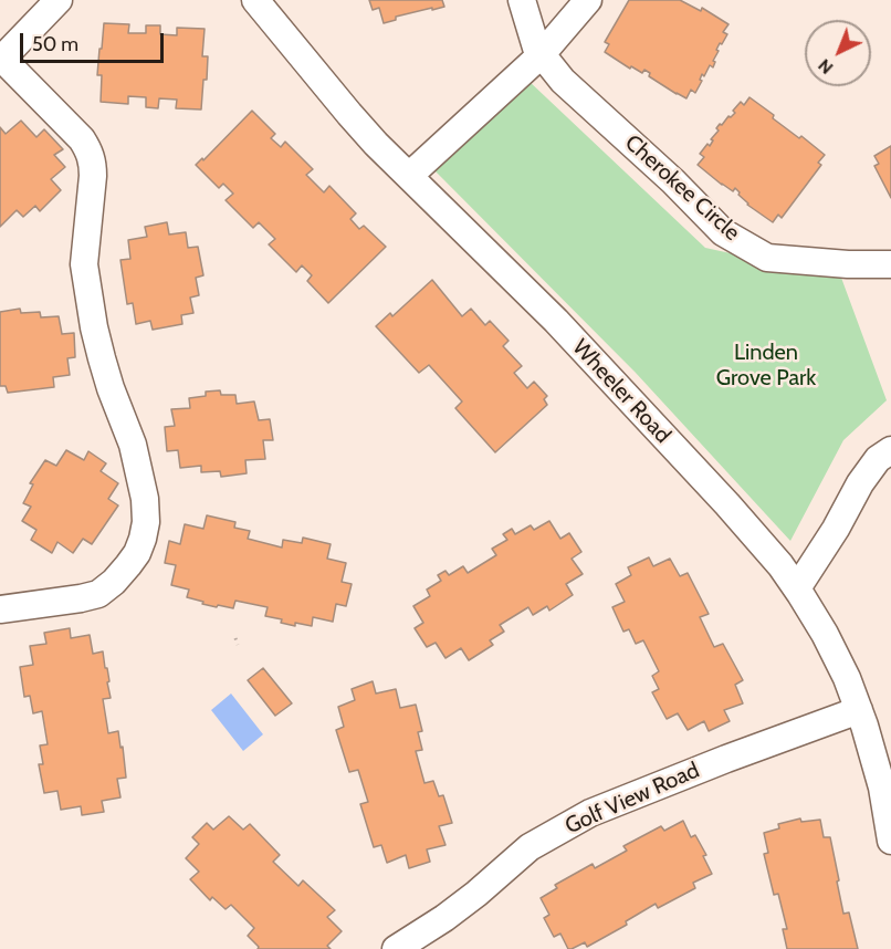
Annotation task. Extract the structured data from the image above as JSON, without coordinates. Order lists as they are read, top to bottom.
{
  "streets": {
    "street": ["Cherokee Circle", "Wheeler Road", "Golf View Road"]
  },
  "crossings": [
    ["Wheeler Road", "Golf View Road"]
  ],
  "parks": ["Linden Grove Park"],
  "scale_bar": "50 m",
  "north": "bottom left"
}
